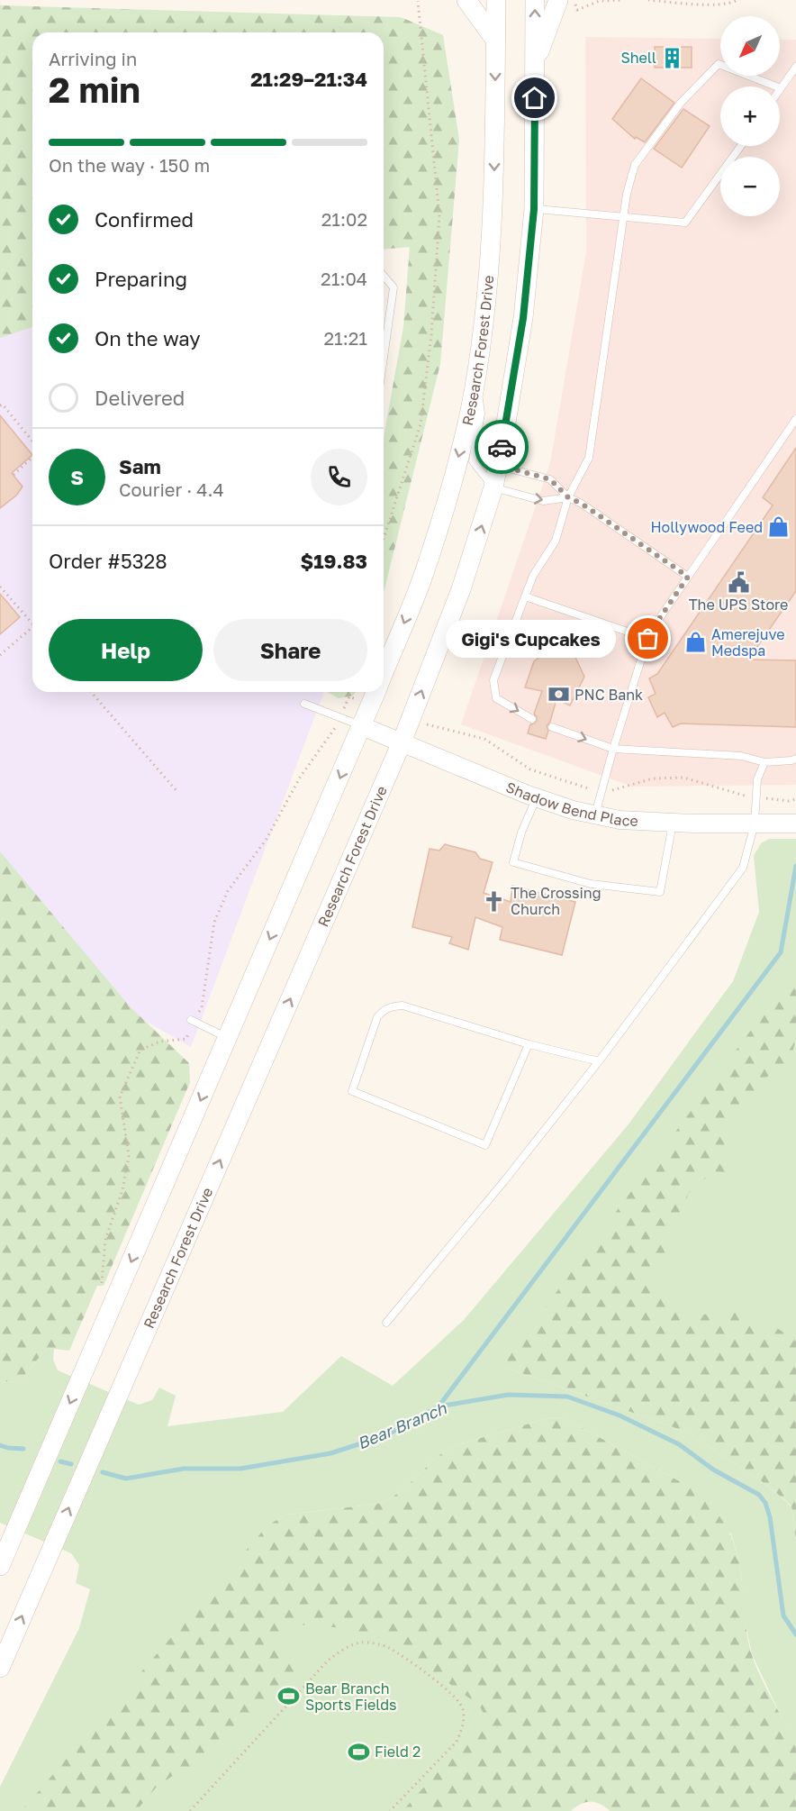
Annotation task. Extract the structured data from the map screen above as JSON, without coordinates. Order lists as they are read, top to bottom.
{
  "streets": {
    "main road": ["Research Forest Drive"],
    "street": ["Shadow Bend Place"]
  },
  "crossings": [
    ["Research Forest Drive", "Shadow Bend Place"]
  ],
  "water": ["Bear Branch"],
  "places": {
    "building": ["Shell"],
    "shop": ["Hollywood Feed", "Amerejuve Medspa"],
    "public building": ["The UPS Store"],
    "other": ["Gigi's Cupcakes"],
    "bank": ["PNC Bank"],
    "church": ["The Crossing Church"],
    "sports": ["Bear Branch Sports Fields", "Field 2"]
  },
  "north": "bottom left",
  "page": {
    "map_buttons": ["+", "−"],
    "heading": ["2 min", "Arriving in", "21:29–21:34"],
    "panel": [
      "Sam",
      "Courier · 4.4",
      "Order #5328",
      "$19.83"
    ],
    "bar": "On the way · 150 m",
    "list": [
      ["Confirmed", "21:02"],
      ["Preparing", "21:04"],
      ["On the way", "21:21"],
      "Delivered"
    ],
    "round": "S",
    "buttons": ["Help", "Share"],
    "bubble": "Gigi's Cupcakes"
  }
}
